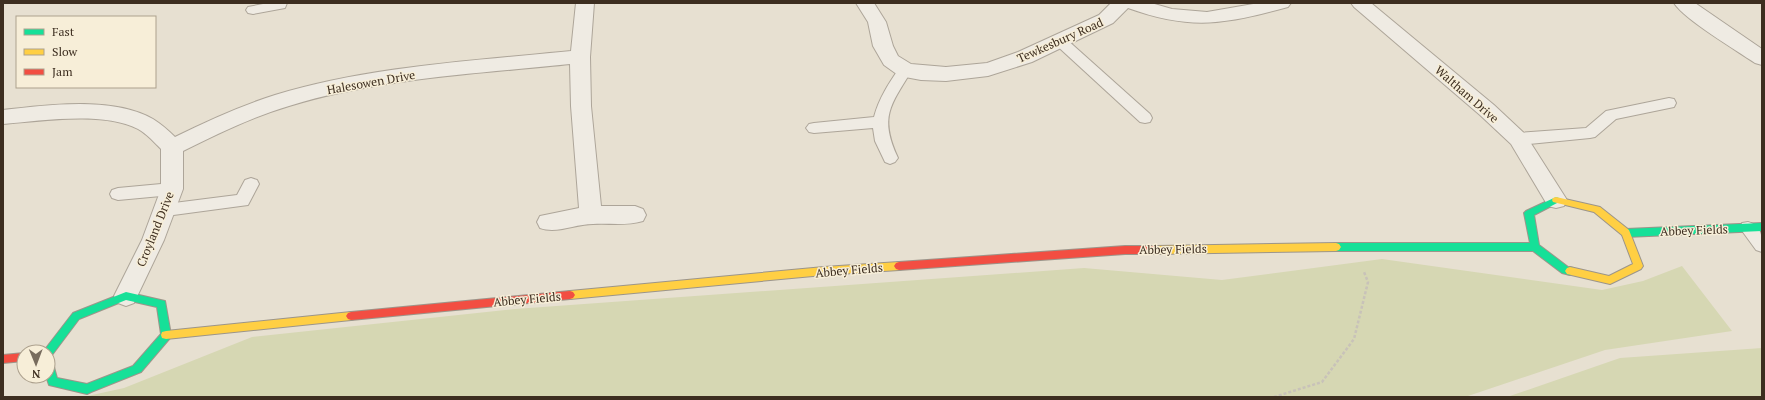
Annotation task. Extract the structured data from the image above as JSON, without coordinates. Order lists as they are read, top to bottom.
{
  "streets": {
    "street": [
      "Tewkesbury Road",
      "Halesowen Drive",
      "Waltham Drive",
      "Croyland Drive",
      "Abbey Fields"
    ]
  },
  "crossings": [
    ["Halesowen Drive", "Croyland Drive"]
  ],
  "legend": ["Fast", "Slow", "Jam"],
  "north": "bottom"
}
